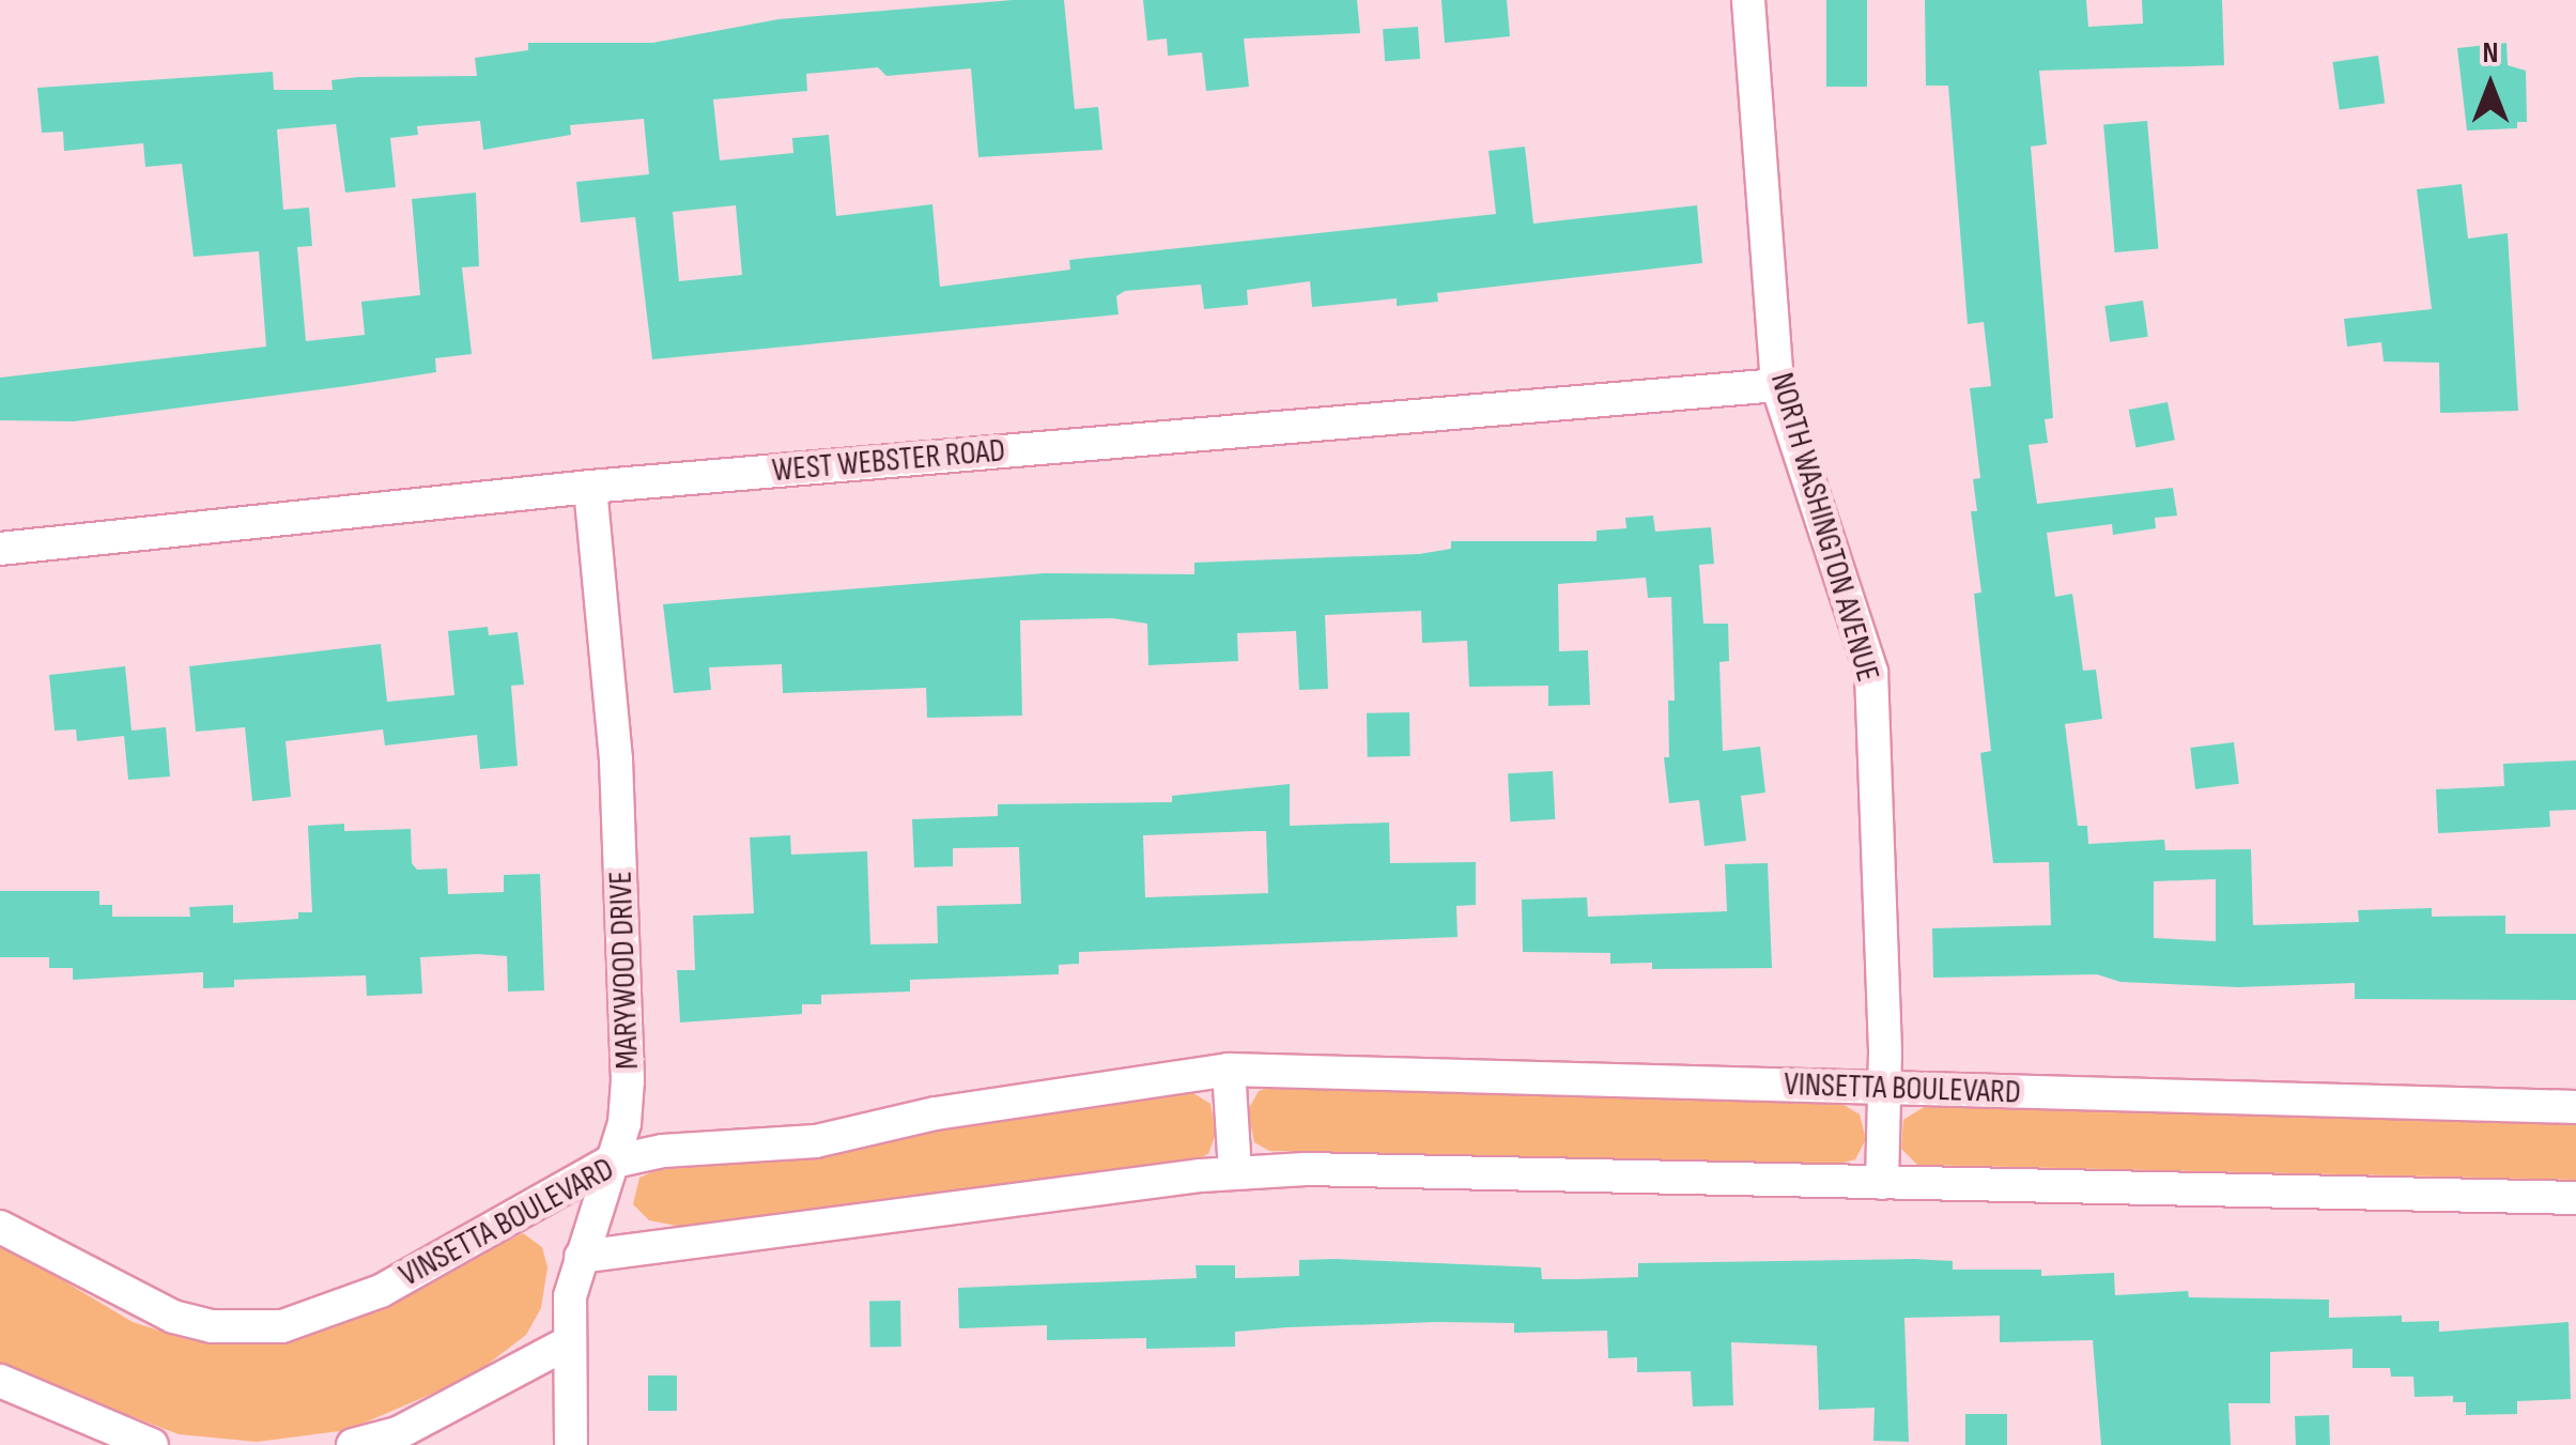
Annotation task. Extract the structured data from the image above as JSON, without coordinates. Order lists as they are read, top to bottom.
{
  "streets": {
    "street": [
      "WEST WEBSTER ROAD",
      "NORTH WASHINGTON AVENUE",
      "MARYWOOD DRIVE",
      "VINSETTA BOULEVARD"
    ]
  },
  "crossings": [
    ["WEST WEBSTER ROAD", "NORTH WASHINGTON AVENUE"],
    ["WEST WEBSTER ROAD", "MARYWOOD DRIVE"],
    ["NORTH WASHINGTON AVENUE", "VINSETTA BOULEVARD"],
    ["MARYWOOD DRIVE", "VINSETTA BOULEVARD"]
  ],
  "north": "top"
}
